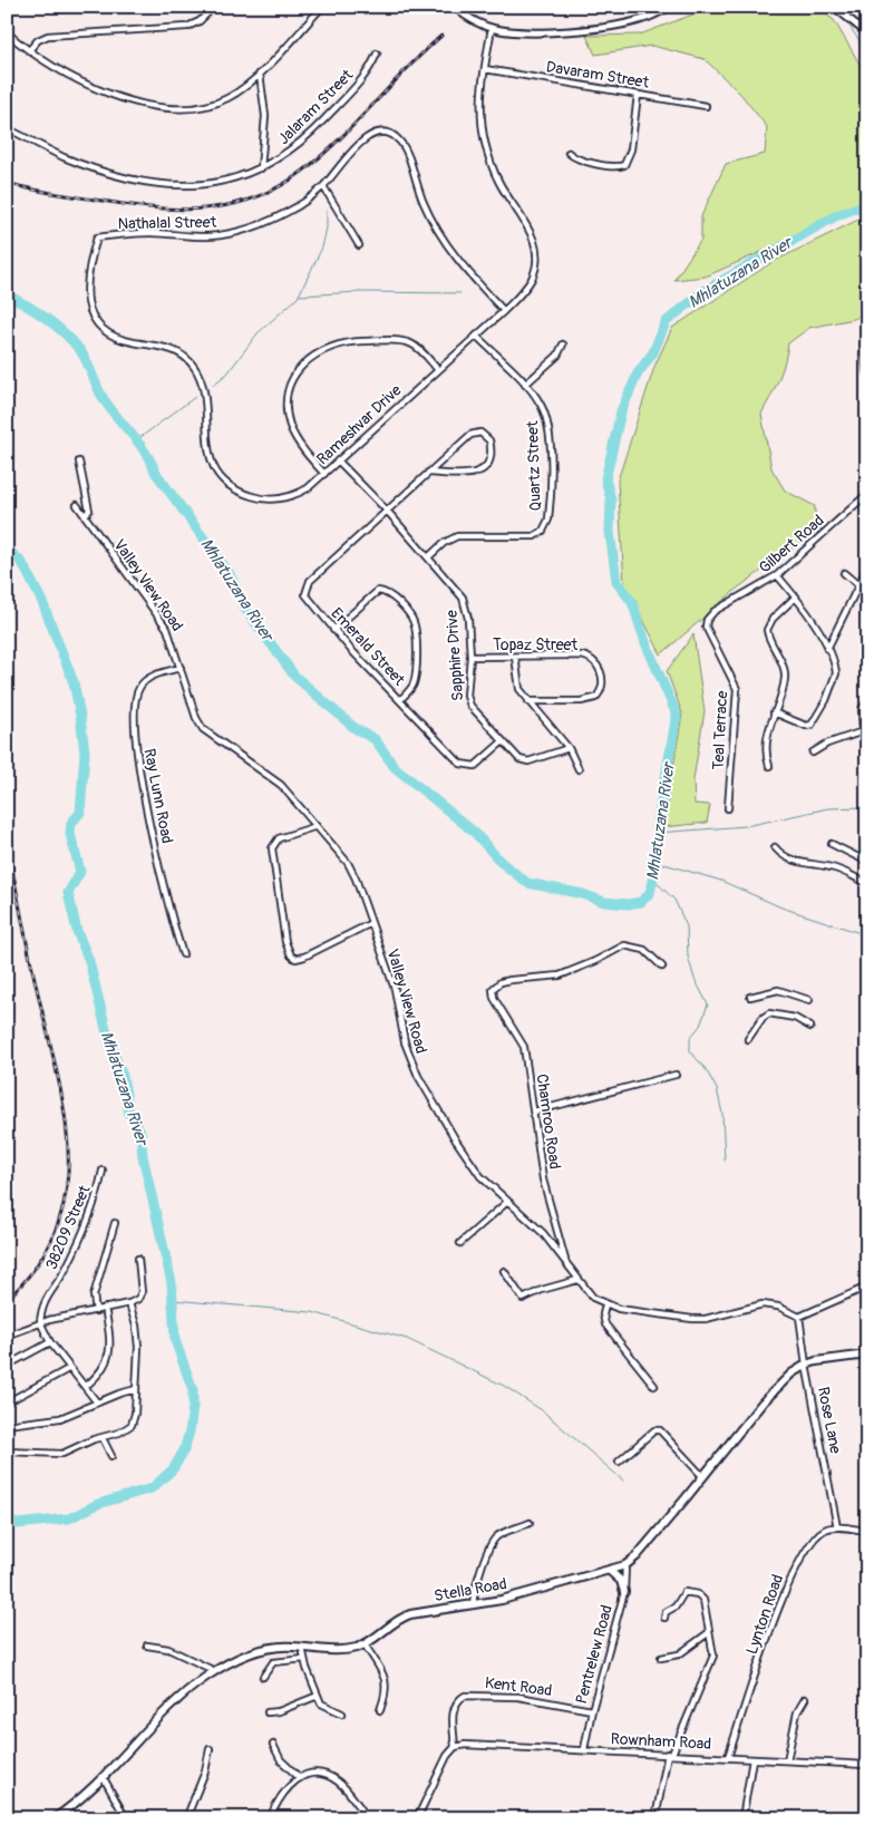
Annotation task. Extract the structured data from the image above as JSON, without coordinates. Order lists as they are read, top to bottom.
{
  "streets": {
    "main road": ["Stella Road"],
    "street": [
      "Davaram Street",
      "Jalaram Street",
      "Nathalal Street",
      "Rameshvar Drive",
      "Quartz Street",
      "Gilbert Road",
      "Valley View Road",
      "Topaz Street",
      "Emerald Street",
      "Sapphire Drive",
      "Teal Terrace",
      "Ray Lunn Road",
      "Chamroo Road",
      "38209 Street",
      "Rose Lane",
      "Lynton Road",
      "Pentrelew Road",
      "Kent Road",
      "Rownham Road"
    ]
  },
  "crossings": [
    ["Davaram Street", "Rameshvar Drive"],
    ["Nathalal Street", "Rameshvar Drive"],
    ["Rameshvar Drive", "Quartz Street"],
    ["Rameshvar Drive", "Sapphire Drive"],
    ["Quartz Street", "Sapphire Drive"],
    ["Gilbert Road", "Teal Terrace"],
    ["Valley View Road", "Ray Lunn Road"],
    ["Valley View Road", "Chamroo Road"],
    ["Valley View Road", "Rose Lane"],
    ["Topaz Street", "Sapphire Drive"],
    ["Emerald Street", "Sapphire Drive"],
    ["Rose Lane", "Stella Road"],
    ["Rose Lane", "Lynton Road"],
    ["Stella Road", "Pentrelew Road"],
    ["Lynton Road", "Rownham Road"],
    ["Pentrelew Road", "Kent Road"],
    ["Pentrelew Road", "Rownham Road"],
    ["Kent Road", "Rownham Road"]
  ],
  "water": ["Mhlatuzana River"]
}
